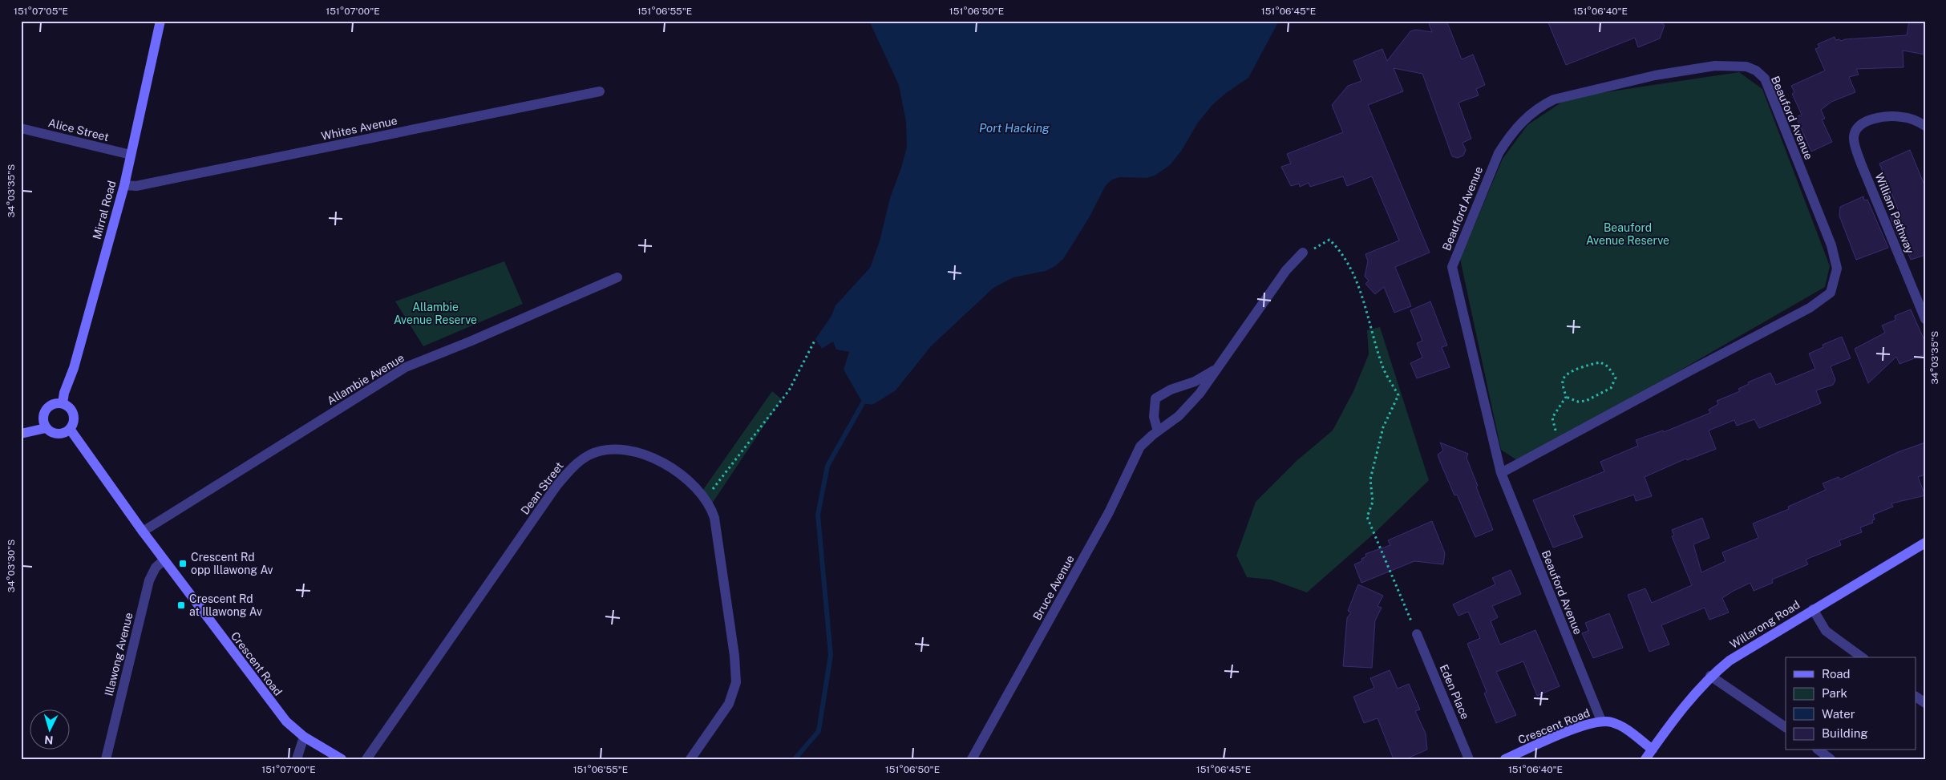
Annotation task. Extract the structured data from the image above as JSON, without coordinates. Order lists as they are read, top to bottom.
{
  "streets": {
    "street": [
      "Beauford Avenue",
      "Whites Avenue",
      "Alice Street",
      "Mirral Road",
      "William Pathway",
      "Allambie Avenue",
      "Dean Street",
      "Bruce Avenue",
      "Willarong Road",
      "Illawong Avenue",
      "Crescent Road",
      "Eden Place"
    ]
  },
  "crossings": [
    ["Beauford Avenue", "Crescent Road"],
    ["Whites Avenue", "Mirral Road"],
    ["Alice Street", "Mirral Road"],
    ["Mirral Road", "Crescent Road"],
    ["Allambie Avenue", "Crescent Road"],
    ["Willarong Road", "Crescent Road"],
    ["Illawong Avenue", "Crescent Road"]
  ],
  "water": ["Port Hacking"],
  "parks": ["Beauford Avenue Reserve", "Allambie Avenue Reserve"],
  "places": {
    "transit": ["Crescent Rd opp Illawong Av", "Crescent Rd at Illawong Av"]
  },
  "legend": [
    "Road",
    "Park",
    "Water",
    "Building"
  ],
  "north": "bottom",
  "coordinates": [
    "151°07'05\"E",
    "151°07'00\"E",
    "151°06'55\"E",
    "151°06'50\"E",
    "151°06'45\"E",
    "151°06'40\"E",
    "34°03'35\"S",
    "34°03'30\"S"
  ]
}
